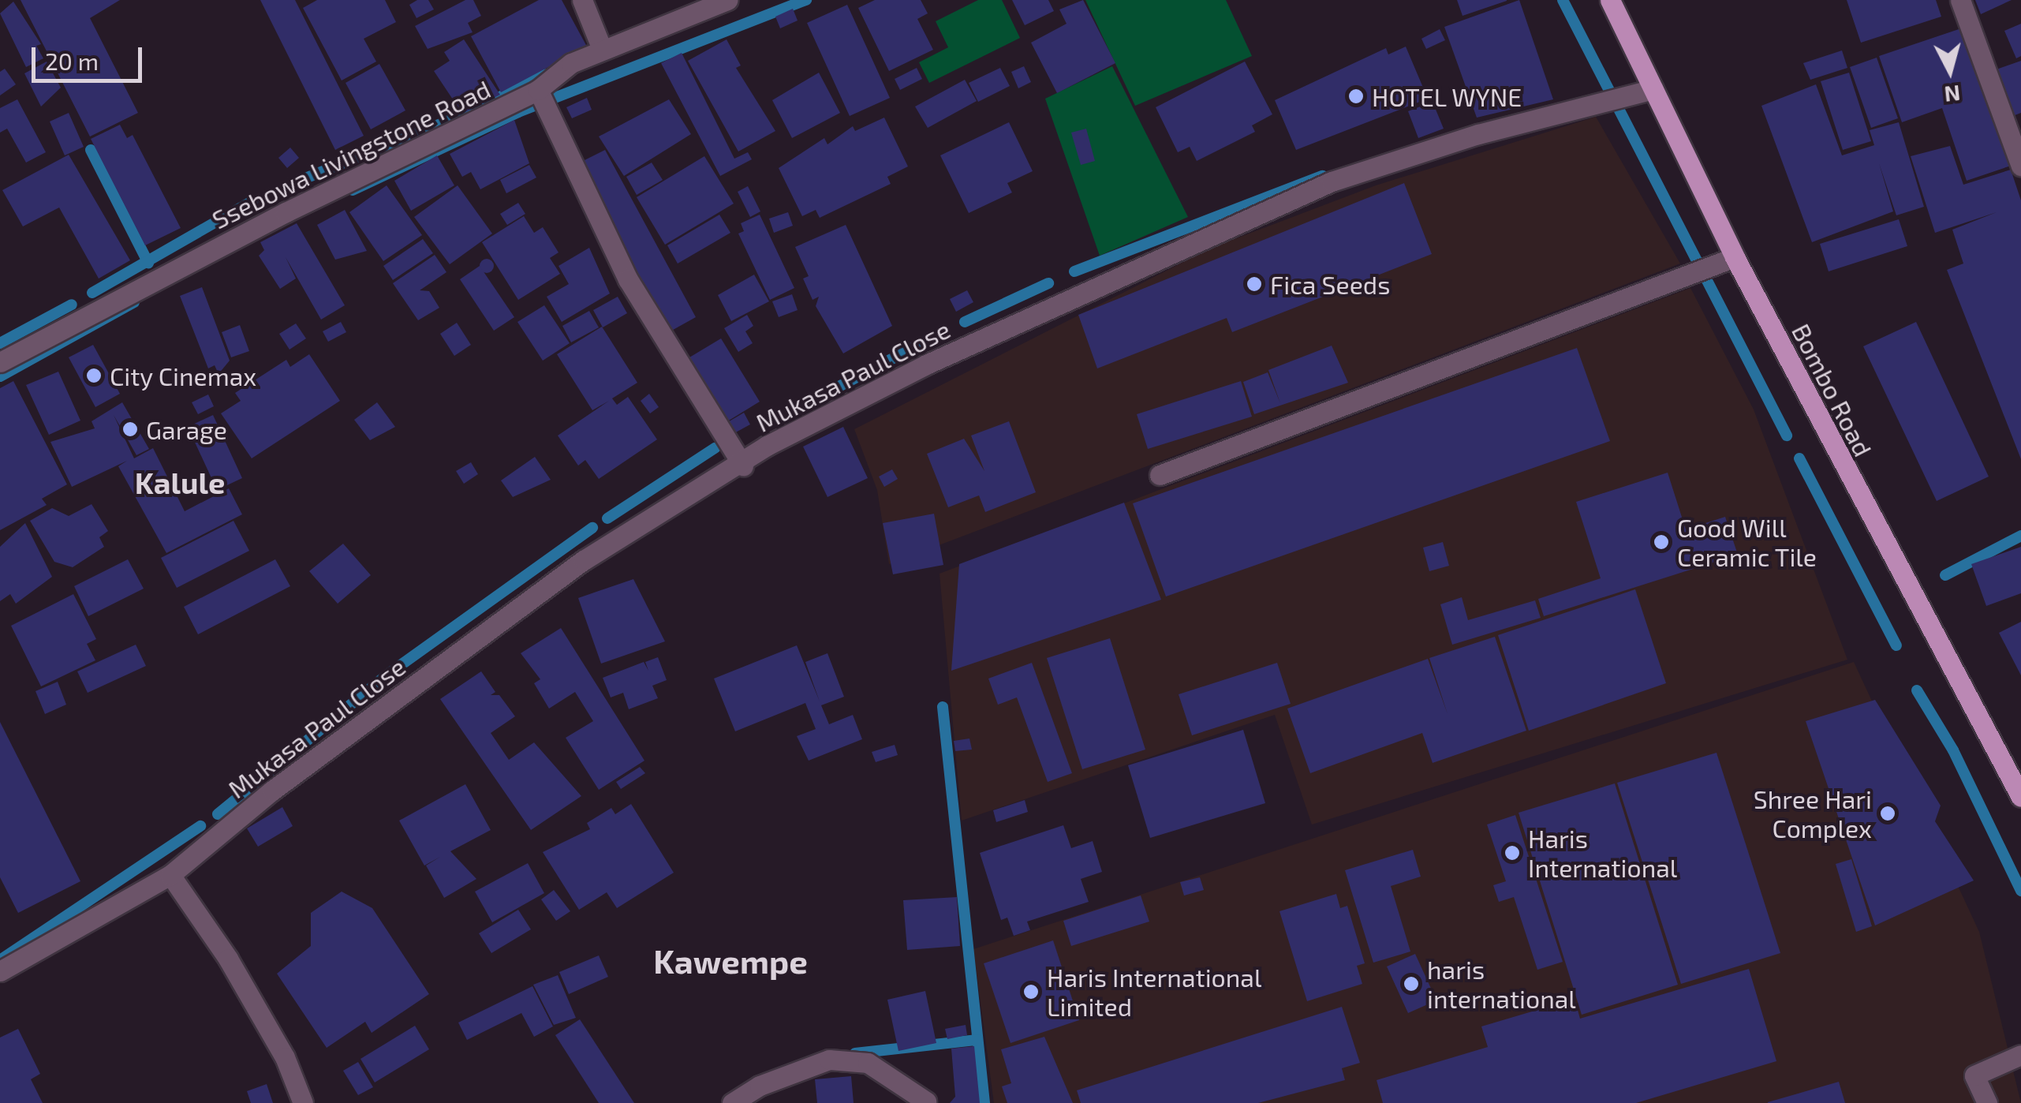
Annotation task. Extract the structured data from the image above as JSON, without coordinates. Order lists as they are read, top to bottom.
{
  "streets": {
    "main road": ["Bombo Road"],
    "street": ["Ssebowa Livingstone Road", "Mukasa Paul Close"]
  },
  "crossings": [
    ["Mukasa Paul Close", "Bombo Road"]
  ],
  "districts": ["Kalule", "Kawempe"],
  "places": [
    "HOTEL WYNE",
    "Fica Seeds",
    "City Cinemax",
    "Garage",
    "Good Will Ceramic Tile",
    "Shree Hari Complex",
    "Haris International",
    "haris international",
    "Haris International Limited"
  ],
  "scale_bar": "20 m",
  "north": "bottom"
}
